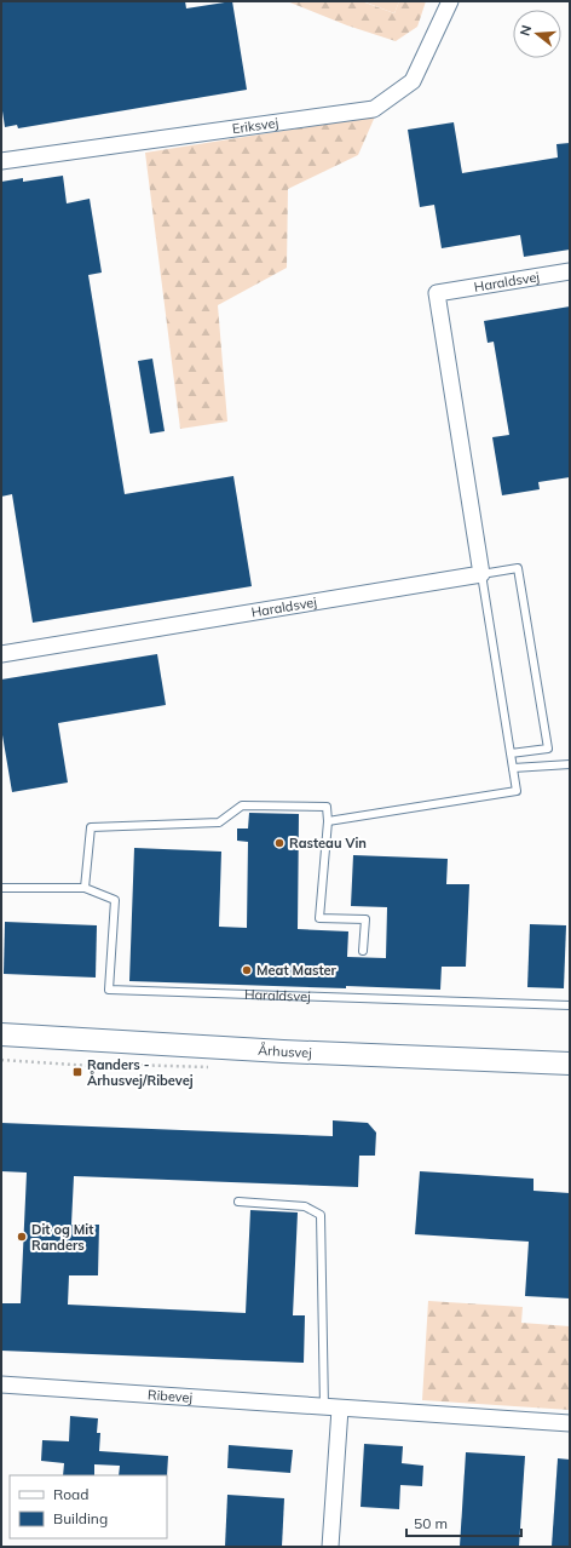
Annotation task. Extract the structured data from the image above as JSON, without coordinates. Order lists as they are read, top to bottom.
{
  "streets": {
    "main road": ["Århusvej"],
    "street": ["Eriksvej", "Haraldsvej", "Ribevej"]
  },
  "places": {
    "other": ["Rasteau Vin", "Meat Master", "Dit og Mit Randers"],
    "transit": ["Randers - Århusvej/Ribevej"]
  },
  "legend": ["Road", "Building"],
  "scale_bar": "50 m",
  "north": "left"
}
